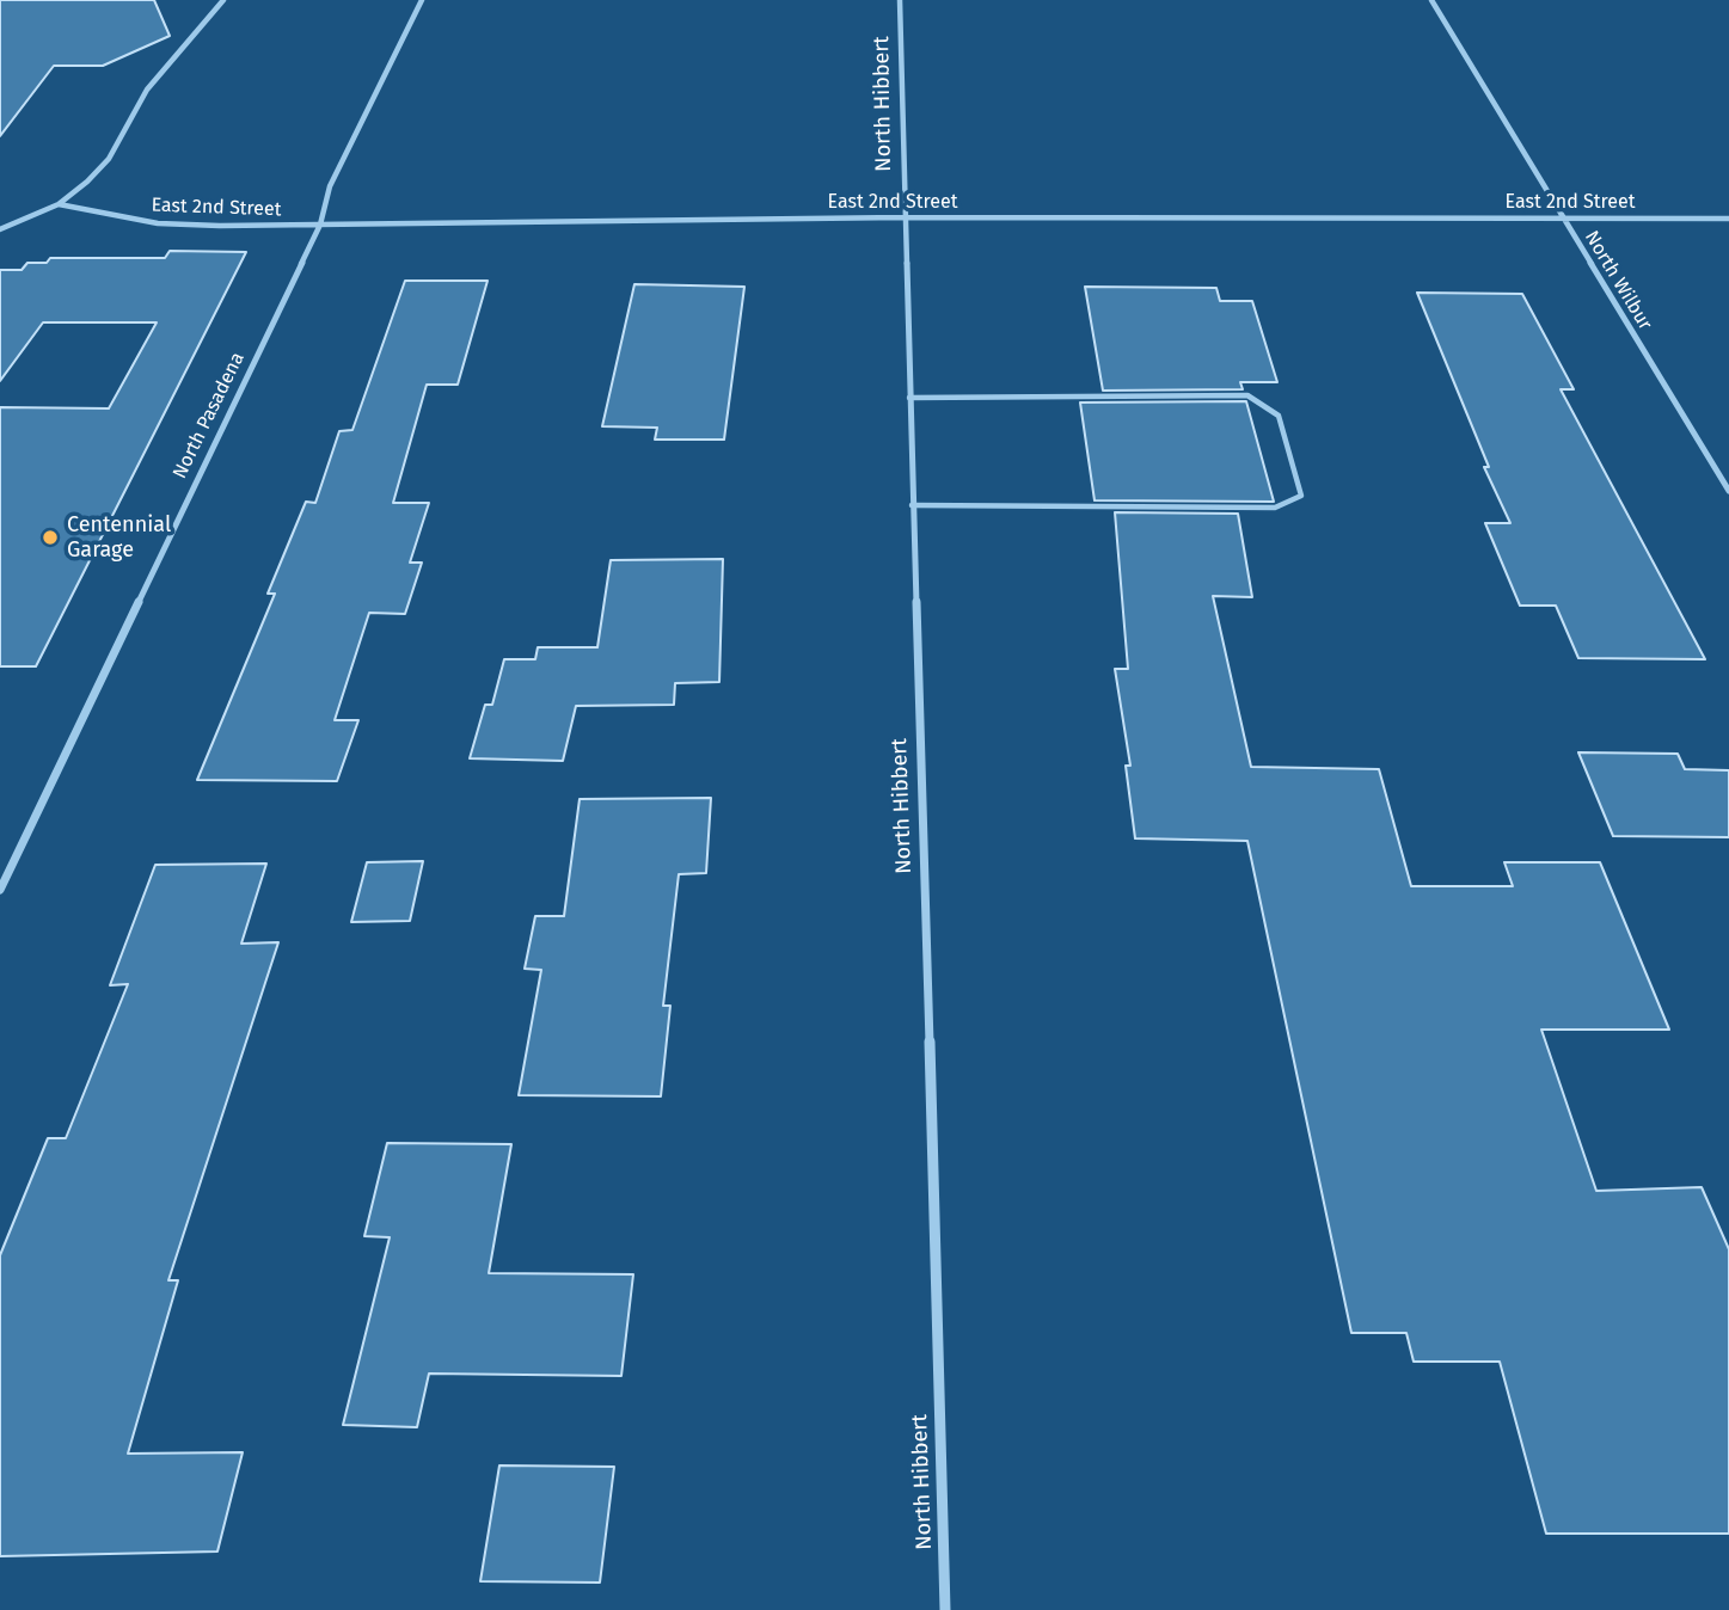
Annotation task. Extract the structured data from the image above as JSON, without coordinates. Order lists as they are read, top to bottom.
{
  "streets": {
    "street": [
      "North Hibbert",
      "East 2nd Street",
      "North Wilbur",
      "North Pasadena"
    ]
  },
  "crossings": [
    ["North Hibbert", "East 2nd Street"],
    ["East 2nd Street", "North Wilbur"],
    ["East 2nd Street", "North Pasadena"]
  ],
  "places": ["Centennial Garage"]
}
